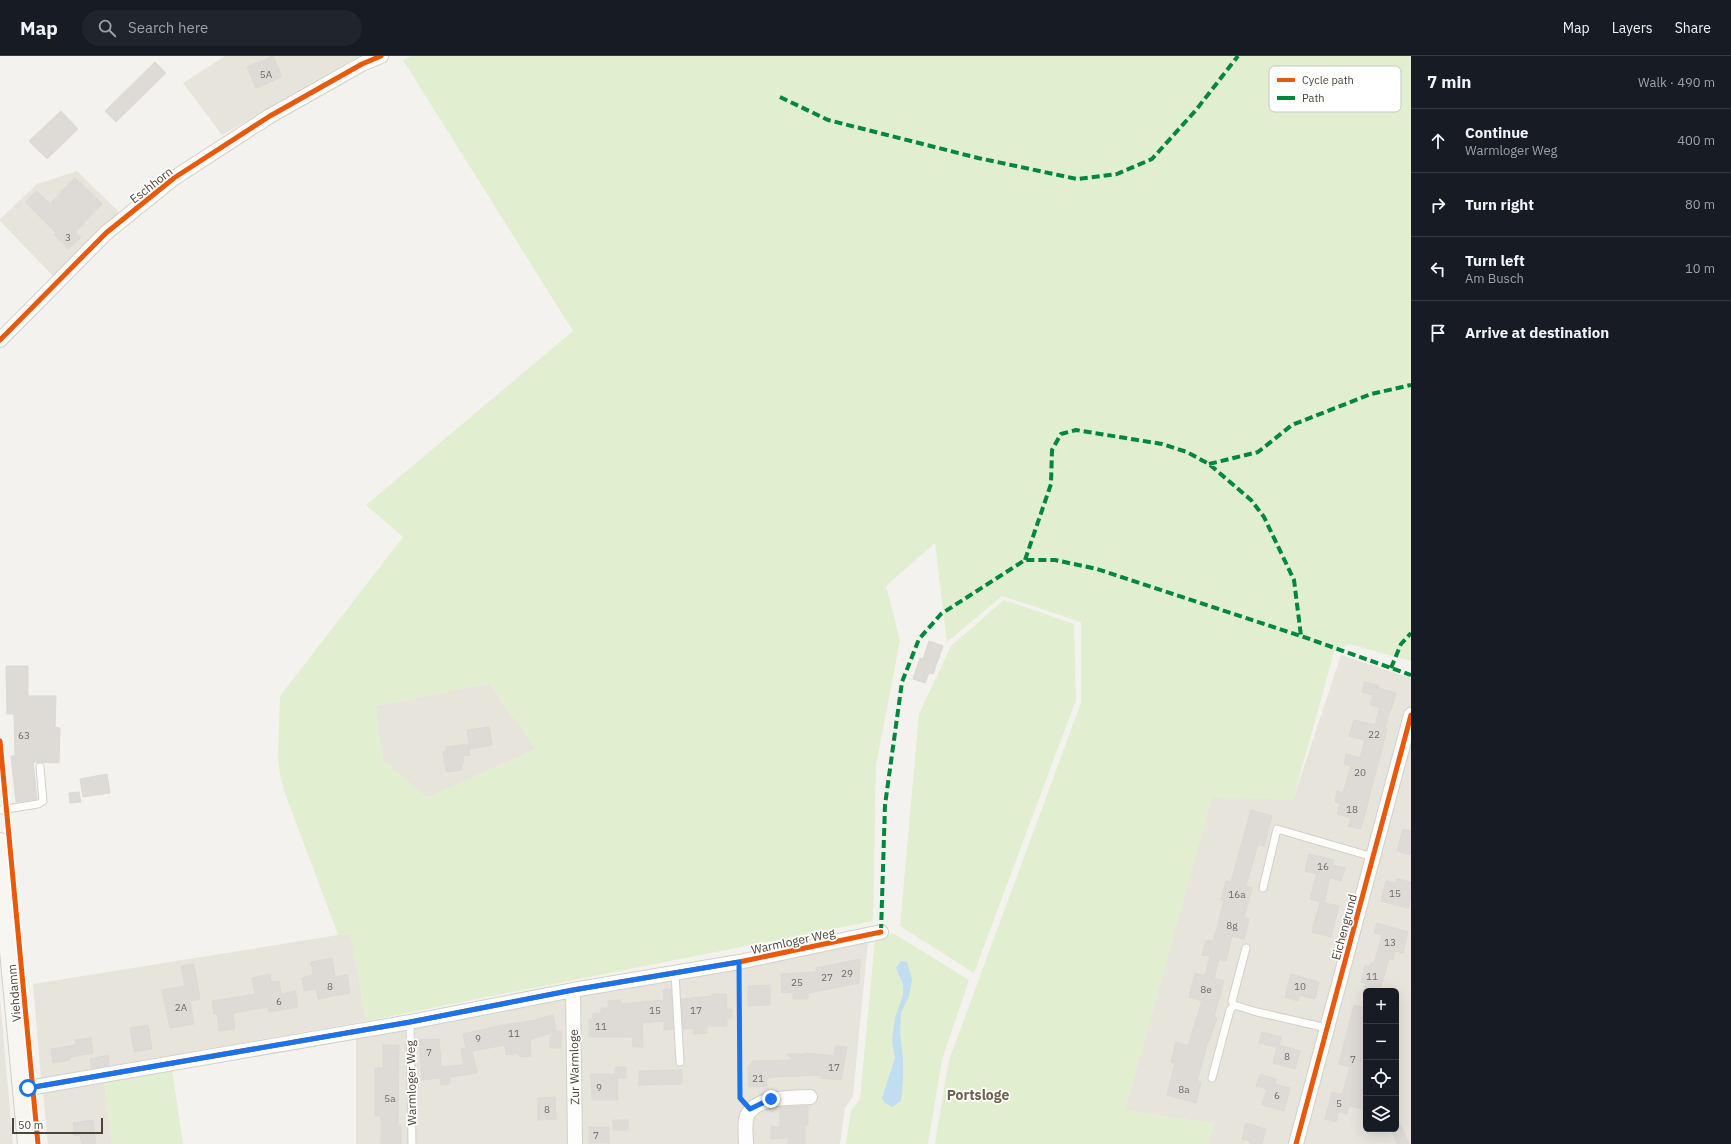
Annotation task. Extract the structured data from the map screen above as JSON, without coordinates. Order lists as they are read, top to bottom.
{
  "streets": {
    "main road": ["Viehdamm"],
    "street": [
      "Eschhorn",
      "Eichengrund",
      "Warmloger Weg",
      "Zur Warmloge"
    ]
  },
  "crossings": [
    ["Warmloger Weg", "Viehdamm"],
    ["Warmloger Weg", "Zur Warmloge"]
  ],
  "districts": ["Portsloge"],
  "house_numbers": [
    "5A",
    "3",
    "22",
    "63",
    "20",
    "18",
    "16",
    "15",
    "16a",
    "8g",
    "13",
    "29",
    "11",
    "27",
    "25",
    "8",
    "10",
    "8e",
    "6",
    "2A",
    "15",
    "17",
    "11",
    "11",
    "9",
    "7",
    "8",
    "7",
    "17",
    "21",
    "9",
    "8a",
    "6",
    "5a",
    "5",
    "8",
    "7"
  ],
  "legend": ["Cycle path", "Path"],
  "scale_bar": "50 m",
  "page": {
    "header": "Map",
    "search": "Search here",
    "nav": ["Map", "Layers", "Share"],
    "heading": ["7 min", "Walk · 490 m"],
    "list": [
      ["Continue", "Warmloger Weg", "400 m"],
      ["Turn right", "80 m"],
      ["Turn left", "Am Busch", "10 m"],
      "Arrive at destination"
    ],
    "map_buttons": ["+", "−"],
    "scale": "50 m"
  }
}
